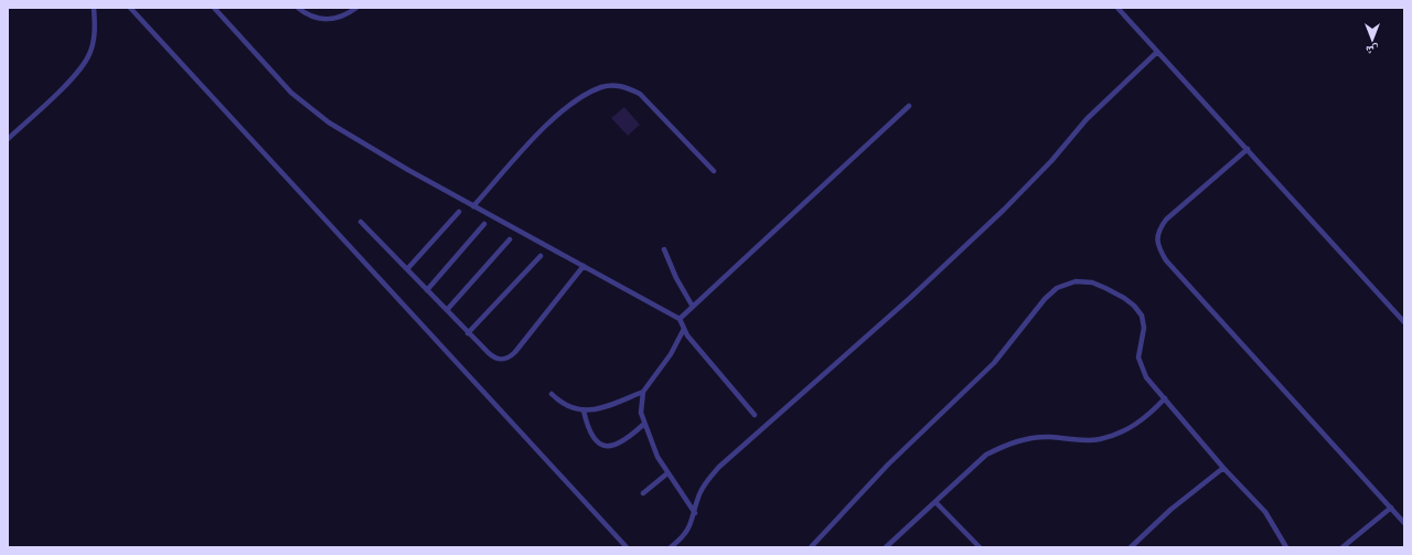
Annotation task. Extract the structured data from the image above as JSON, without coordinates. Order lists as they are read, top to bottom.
{
  "north": "bottom"
}
